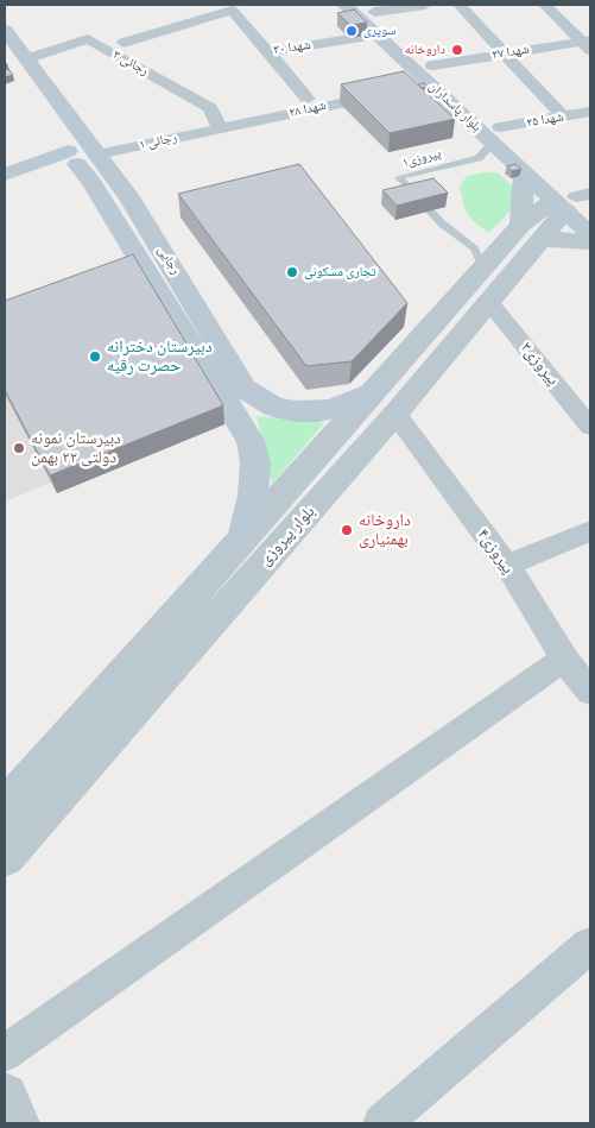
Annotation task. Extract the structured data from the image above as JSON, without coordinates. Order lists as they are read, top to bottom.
{
  "streets": {
    "main road": ["بلوار پاسداران", "رجایی"],
    "street": [
      "شهدا ۳۰",
      "شهدا ۲۷",
      "رجائی ۳",
      "شهدا ۲۸",
      "شهدا ۲۵",
      "رجائی ۱",
      "پیروزی۲",
      "بلوار پیروزی",
      "پیروزی۴"
    ],
    "lane": ["پیروزی۱"]
  },
  "crossings": [
    ["شهدا ۳۰", "بلوار پاسداران"],
    ["شهدا ۲۷", "بلوار پاسداران"],
    ["رجائی ۳", "شهدا ۲۸"],
    ["رجائی ۳", "رجائی ۱"],
    ["رجائی ۳", "رجایی"],
    ["بلوار پاسداران", "شهدا ۲۵"],
    ["بلوار پاسداران", "پیروزی۱"],
    ["بلوار پاسداران", "بلوار پیروزی"],
    ["شهدا ۲۸", "رجائی ۱"],
    ["شهدا ۲۵", "پیروزی۱"],
    ["رجائی ۱", "رجایی"],
    ["پیروزی۱", "بلوار پیروزی"],
    ["رجایی", "بلوار پیروزی"],
    ["پیروزی۲", "بلوار پیروزی"],
    ["بلوار پیروزی", "پیروزی۴"]
  ],
  "places": [
    "سوپری",
    "داروخانه",
    "تجاری مسکونی",
    "دبیرستان دخترانه حصرت رقیه",
    "دبیرستان نمونه دولتی ۲۲ بهمن",
    "داروخانه بهمنیاری"
  ]
}
